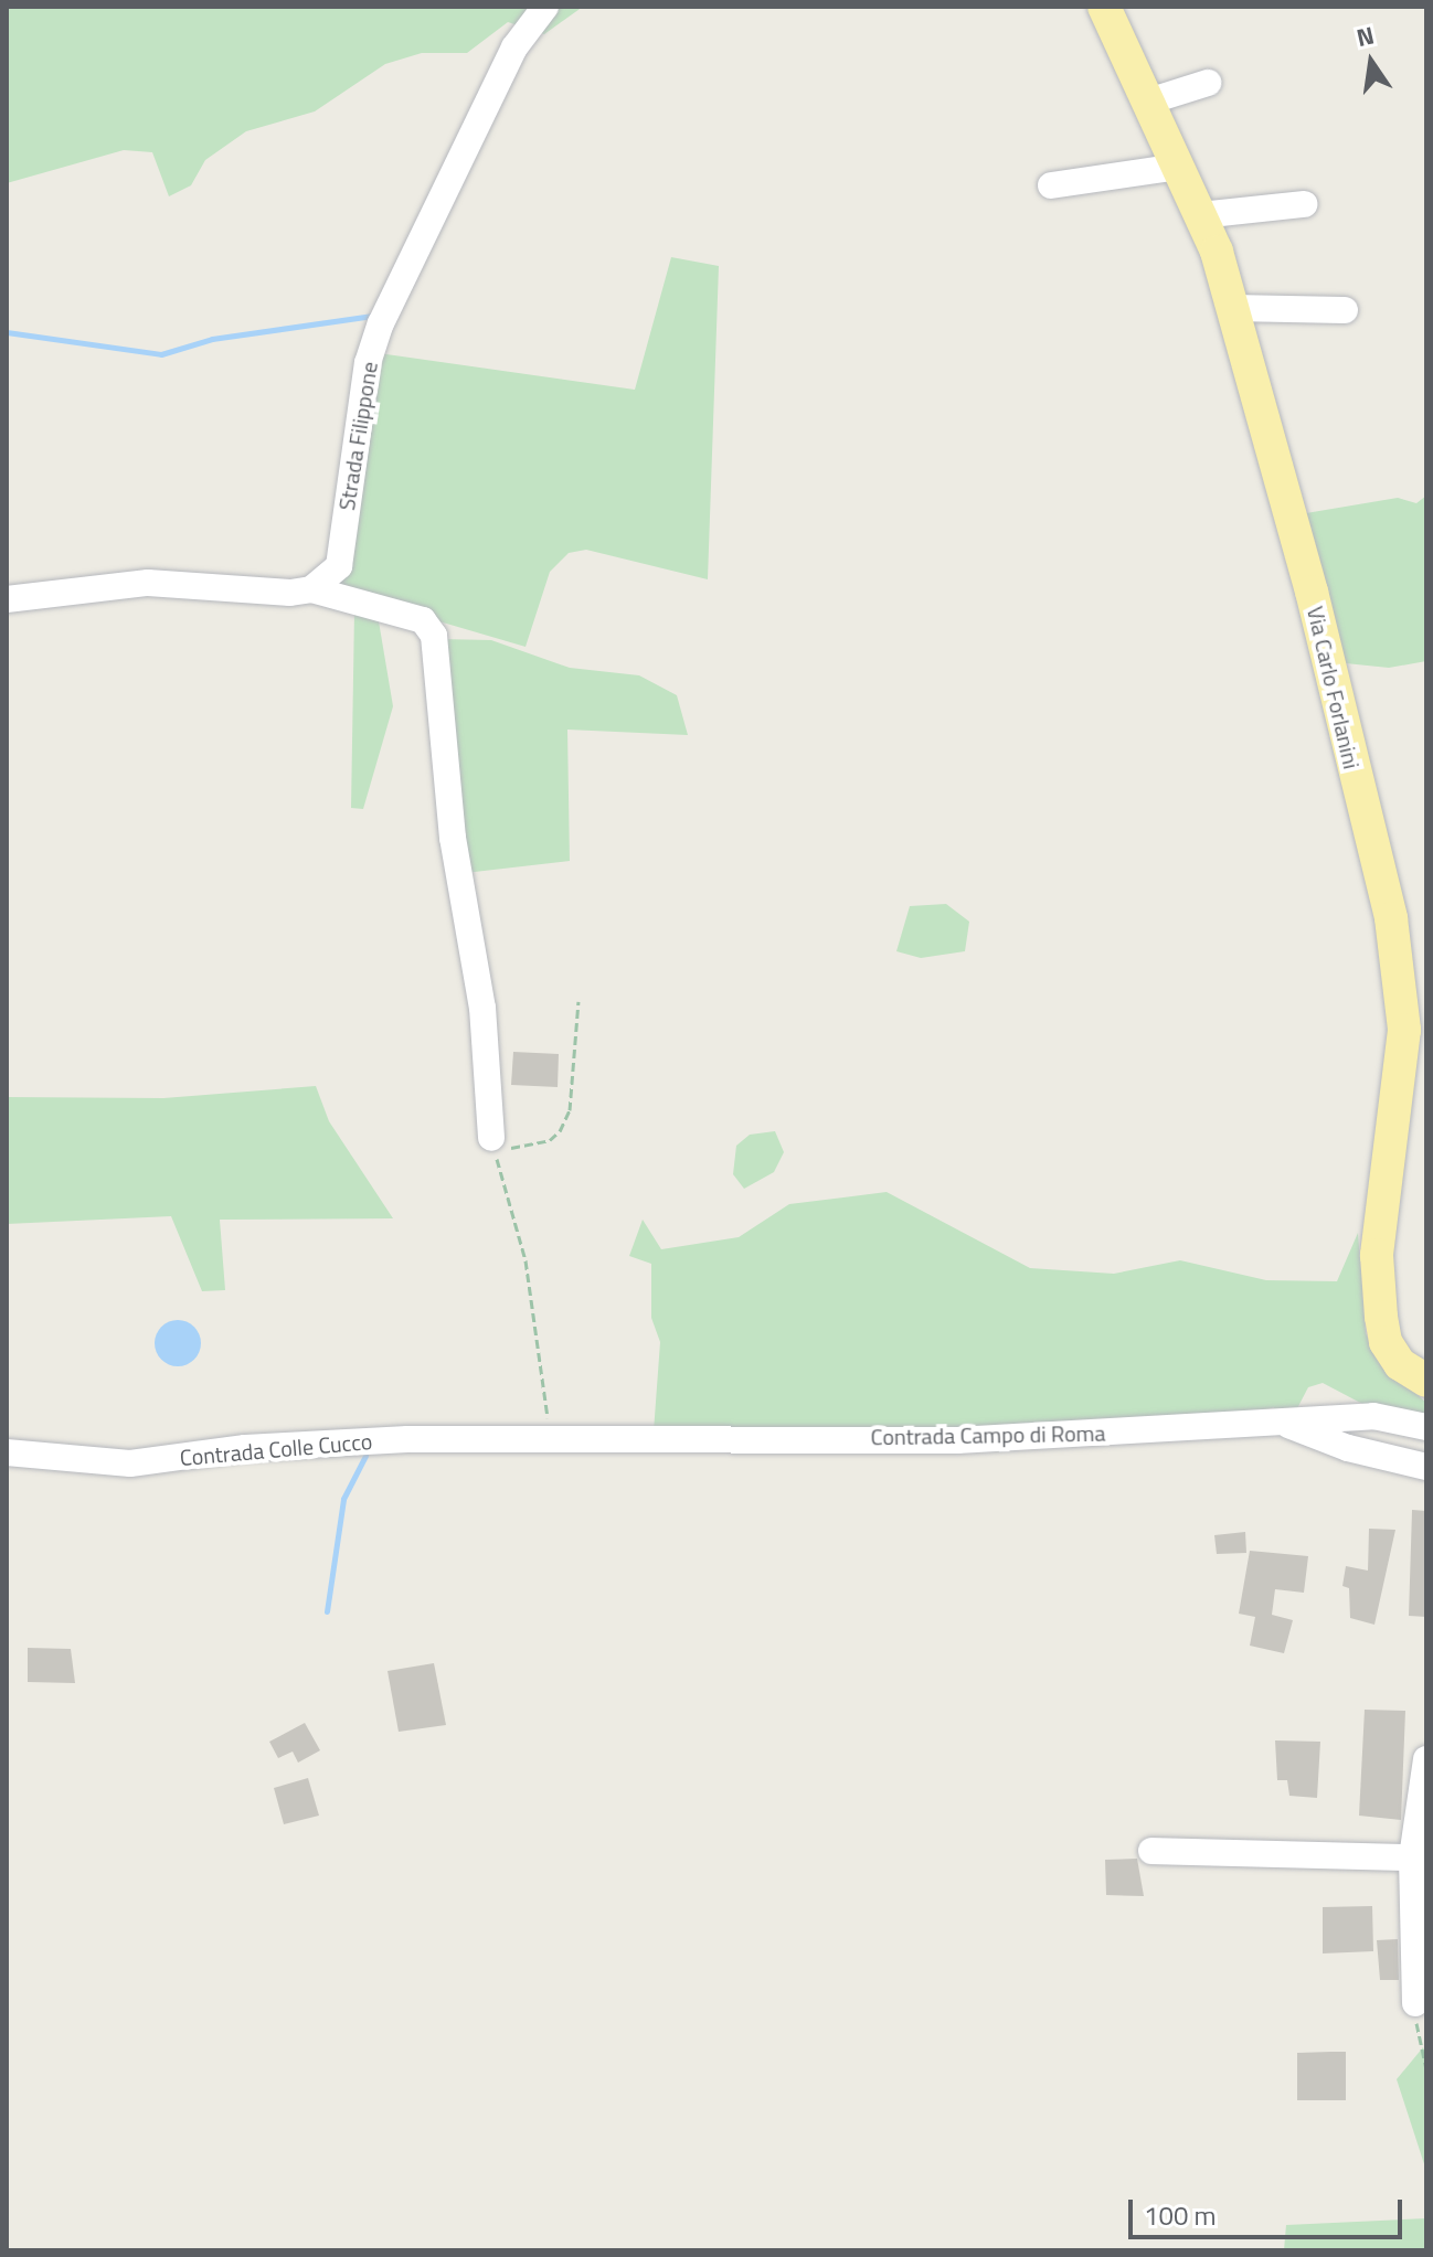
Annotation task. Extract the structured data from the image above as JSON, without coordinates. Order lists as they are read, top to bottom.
{
  "streets": {
    "main road": ["Via Carlo Forlanini"],
    "street": ["Strada Filippone", "Contrada Campo di Roma", "Contrada Colle Cucco"]
  },
  "crossings": [
    ["Contrada Campo di Roma", "Contrada Colle Cucco"]
  ],
  "scale_bar": "100 m",
  "north": "top"
}
